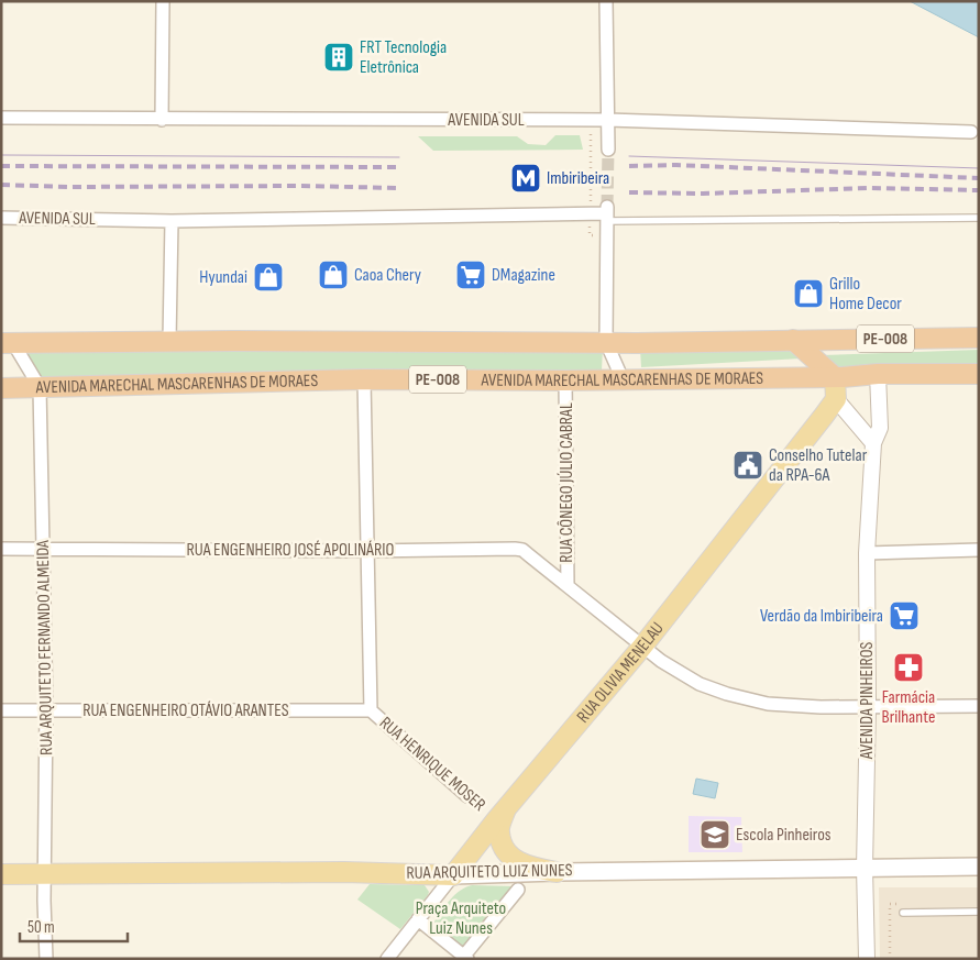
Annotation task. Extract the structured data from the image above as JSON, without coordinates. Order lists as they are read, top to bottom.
{
  "streets": {
    "highway": ["PE-008", "AVENIDA MARECHAL MASCARENHAS DE MORAES"],
    "main road": ["RUA OLIVIA MENELAU", "RUA ARQUITETO LUIZ NUNES"],
    "street": [
      "AVENIDA SUL",
      "RUA CÔNEGO JÚLIO CABRAL",
      "RUA ENGENHEIRO JOSÉ APOLINÁRIO",
      "RUA ARQUITETO FERNANDO ALMEIDA",
      "AVENIDA PINHEIROS",
      "RUA ENGENHEIRO OTÁVIO ARANTES",
      "RUA HENRIQUE MOSER"
    ]
  },
  "crossings": [
    ["AVENIDA MARECHAL MASCARENHAS DE MORAES", "RUA CÔNEGO JÚLIO CABRAL"],
    ["AVENIDA MARECHAL MASCARENHAS DE MORAES", "RUA ARQUITETO FERNANDO ALMEIDA"],
    ["AVENIDA MARECHAL MASCARENHAS DE MORAES", "AVENIDA PINHEIROS"],
    ["AVENIDA MARECHAL MASCARENHAS DE MORAES", "RUA HENRIQUE MOSER"],
    ["RUA CÔNEGO JÚLIO CABRAL", "RUA ENGENHEIRO JOSÉ APOLINÁRIO"],
    ["RUA ENGENHEIRO JOSÉ APOLINÁRIO", "RUA ARQUITETO FERNANDO ALMEIDA"],
    ["RUA ENGENHEIRO JOSÉ APOLINÁRIO", "RUA OLIVIA MENELAU"],
    ["RUA ENGENHEIRO JOSÉ APOLINÁRIO", "AVENIDA PINHEIROS"],
    ["RUA ENGENHEIRO JOSÉ APOLINÁRIO", "RUA HENRIQUE MOSER"],
    ["RUA ARQUITETO FERNANDO ALMEIDA", "RUA ENGENHEIRO OTÁVIO ARANTES"],
    ["RUA ARQUITETO FERNANDO ALMEIDA", "RUA ARQUITETO LUIZ NUNES"],
    ["RUA OLIVIA MENELAU", "RUA ARQUITETO LUIZ NUNES"],
    ["AVENIDA PINHEIROS", "RUA ARQUITETO LUIZ NUNES"],
    ["RUA ENGENHEIRO OTÁVIO ARANTES", "RUA HENRIQUE MOSER"]
  ],
  "parks": ["Praça Arquiteto Luiz Nunes"],
  "places": {
    "building": ["FRT Tecnologia Eletrônica"],
    "metro station": ["Imbiribeira"],
    "shop": ["Caoa Chery", "Hyundai", "Grillo Home Decor"],
    "supermarket": ["DMagazine", "Verdão da Imbiribeira"],
    "public building": ["Conselho Tutelar da RPA-6A"],
    "pharmacy": ["Farmácia Brilhante"],
    "school or university": ["Escola Pinheiros"]
  },
  "scale_bar": "50 m"
}
